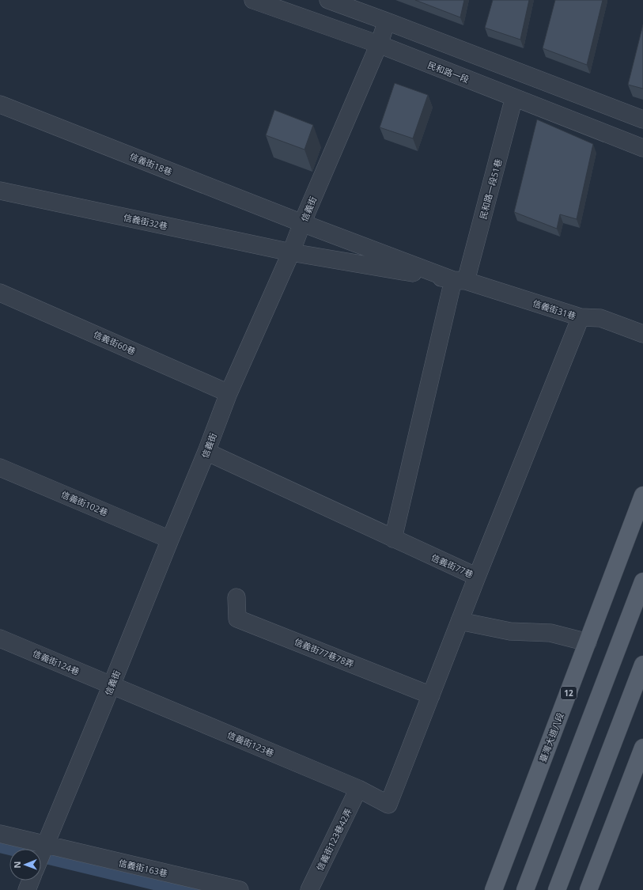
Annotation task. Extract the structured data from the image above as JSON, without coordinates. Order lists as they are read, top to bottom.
{
  "streets": {
    "main road": ["12", "臺灣大道八段"],
    "street": [
      "民和路一段",
      "信義街18巷",
      "民和路一段51巷",
      "信義街",
      "信義街32巷",
      "信義街31巷",
      "信義街60巷",
      "信義街102巷",
      "信義街77巷",
      "信義街77巷78弄",
      "信義街124巷",
      "信義街123巷",
      "信義街123巷42弄",
      "信義街163巷"
    ]
  },
  "crossings": [
    ["民和路一段", "民和路一段51巷"],
    ["民和路一段", "信義街"],
    ["信義街18巷", "信義街"],
    ["信義街18巷", "信義街31巷"],
    ["民和路一段51巷", "信義街32巷"],
    ["民和路一段51巷", "信義街31巷"],
    ["民和路一段51巷", "信義街77巷"],
    ["信義街", "信義街32巷"],
    ["信義街", "信義街31巷"],
    ["信義街", "信義街60巷"],
    ["信義街", "信義街102巷"],
    ["信義街", "信義街77巷"],
    ["信義街", "信義街124巷"],
    ["信義街", "信義街123巷"],
    ["信義街", "信義街163巷"],
    ["信義街32巷", "信義街31巷"],
    ["信義街31巷", "信義街77巷"],
    ["信義街77巷", "信義街77巷78弄"],
    ["信義街77巷", "信義街123巷"],
    ["信義街124巷", "信義街123巷"],
    ["信義街123巷", "信義街123巷42弄"]
  ],
  "north": "left"
}
